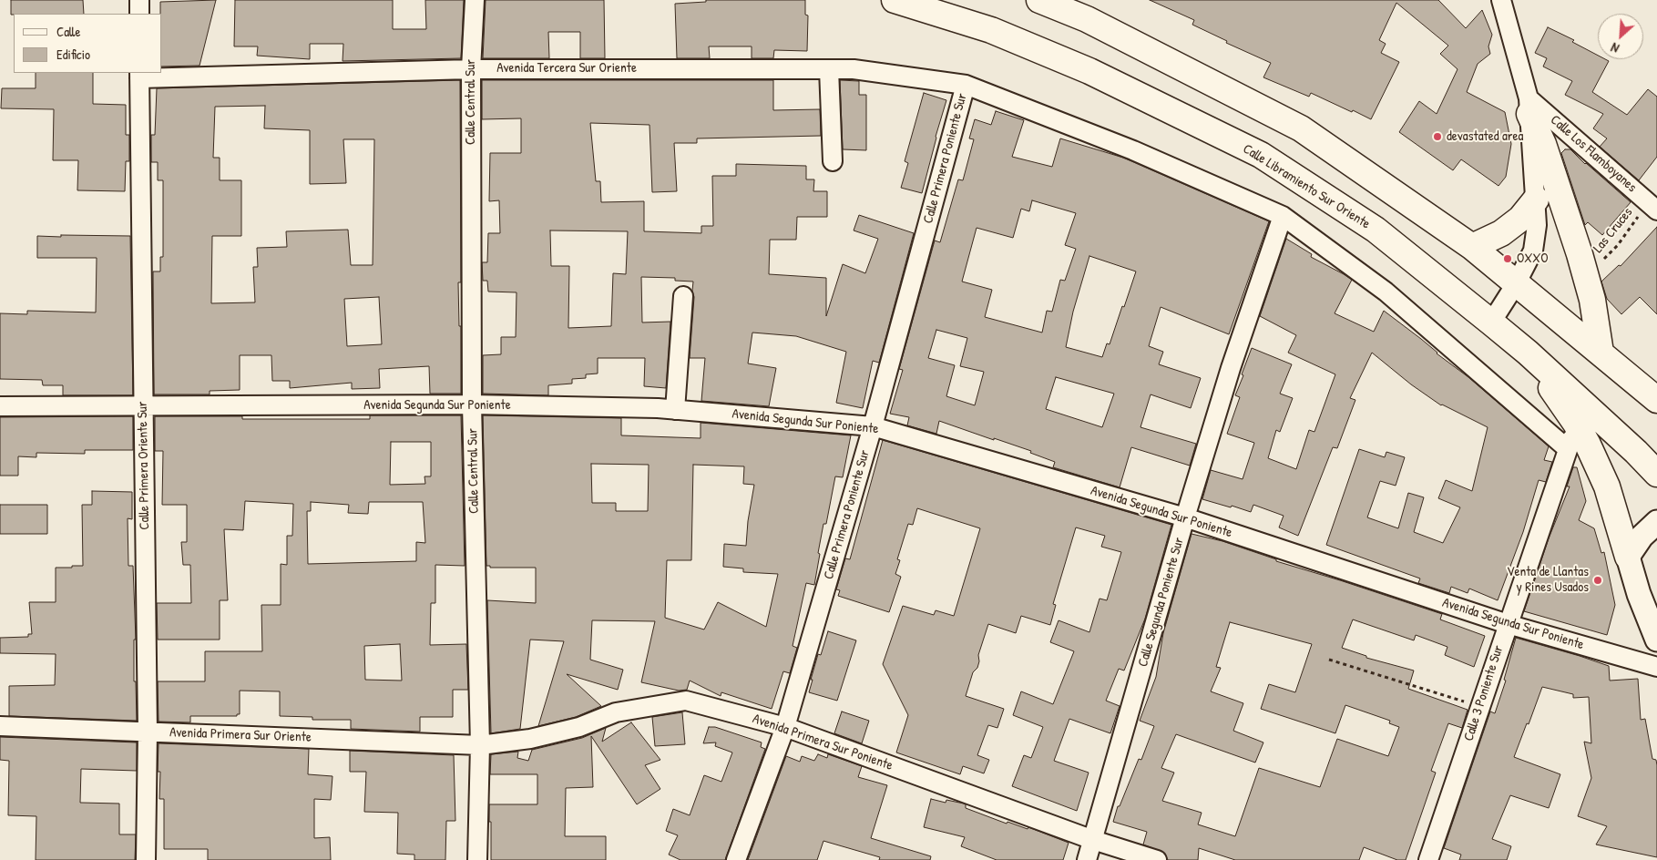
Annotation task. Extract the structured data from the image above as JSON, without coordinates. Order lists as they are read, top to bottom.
{
  "streets": {
    "main road": ["Calle Libramiento Sur Oriente"],
    "street": [
      "Avenida Tercera Sur Oriente",
      "Calle Central Sur",
      "Calle Los Flamboyanes",
      "Calle Primera Poniente Sur",
      "Avenida Segunda Sur Poniente",
      "Calle Primera Oriente Sur",
      "Calle Segunda Poniente Sur",
      "Calle 3 Poniente Sur",
      "Avenida Primera Sur Oriente",
      "Avenida Primera Sur Poniente"
    ],
    "path": ["Las Cruces"]
  },
  "crossings": [
    ["Avenida Tercera Sur Oriente", "Calle Central Sur"],
    ["Avenida Tercera Sur Oriente", "Calle Primera Poniente Sur"],
    ["Avenida Tercera Sur Oriente", "Calle Primera Oriente Sur"],
    ["Avenida Tercera Sur Oriente", "Calle Segunda Poniente Sur"],
    ["Avenida Tercera Sur Oriente", "Calle 3 Poniente Sur"],
    ["Calle Central Sur", "Avenida Segunda Sur Poniente"],
    ["Calle Central Sur", "Avenida Primera Sur Oriente"],
    ["Calle Central Sur", "Avenida Primera Sur Poniente"],
    ["Calle Los Flamboyanes", "Las Cruces"],
    ["Calle Primera Poniente Sur", "Avenida Segunda Sur Poniente"],
    ["Calle Primera Poniente Sur", "Avenida Primera Sur Poniente"],
    ["Avenida Segunda Sur Poniente", "Calle Primera Oriente Sur"],
    ["Avenida Segunda Sur Poniente", "Calle Segunda Poniente Sur"],
    ["Avenida Segunda Sur Poniente", "Calle 3 Poniente Sur"],
    ["Calle Primera Oriente Sur", "Avenida Primera Sur Oriente"],
    ["Calle Segunda Poniente Sur", "Avenida Primera Sur Poniente"],
    ["Avenida Primera Sur Oriente", "Avenida Primera Sur Poniente"]
  ],
  "places": ["devastated area", "OXXO", "Venta de Llantas y Rines Usados"],
  "legend": ["Calle", "Edificio"],
  "north": "bottom left"
}
